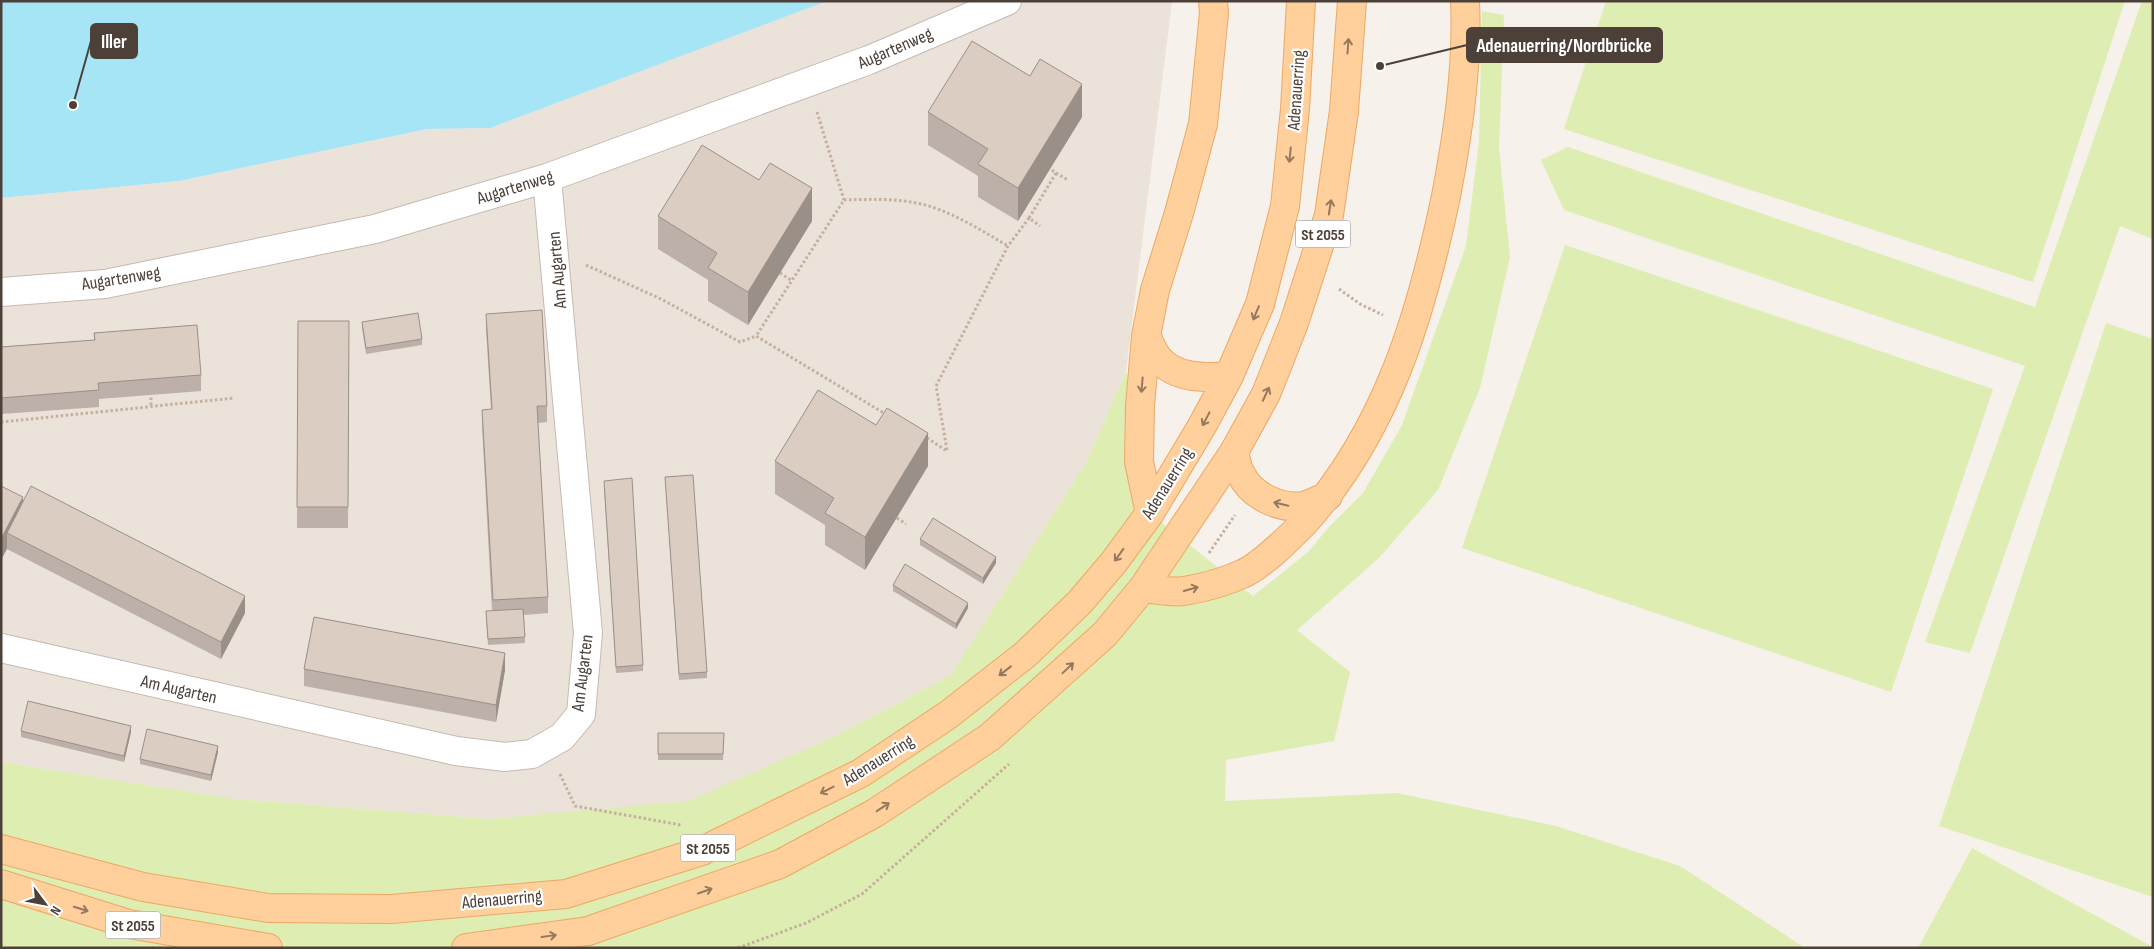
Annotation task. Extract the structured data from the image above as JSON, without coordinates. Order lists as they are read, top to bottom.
{
  "streets": {
    "main road": ["Adenauerring", "St 2055"],
    "street": ["Augartenweg", "Am Augarten"]
  },
  "crossings": [
    ["Augartenweg", "Am Augarten"]
  ],
  "places": ["Adenauerring/Nordbrücke", "Iller"],
  "north": "bottom right"
}
